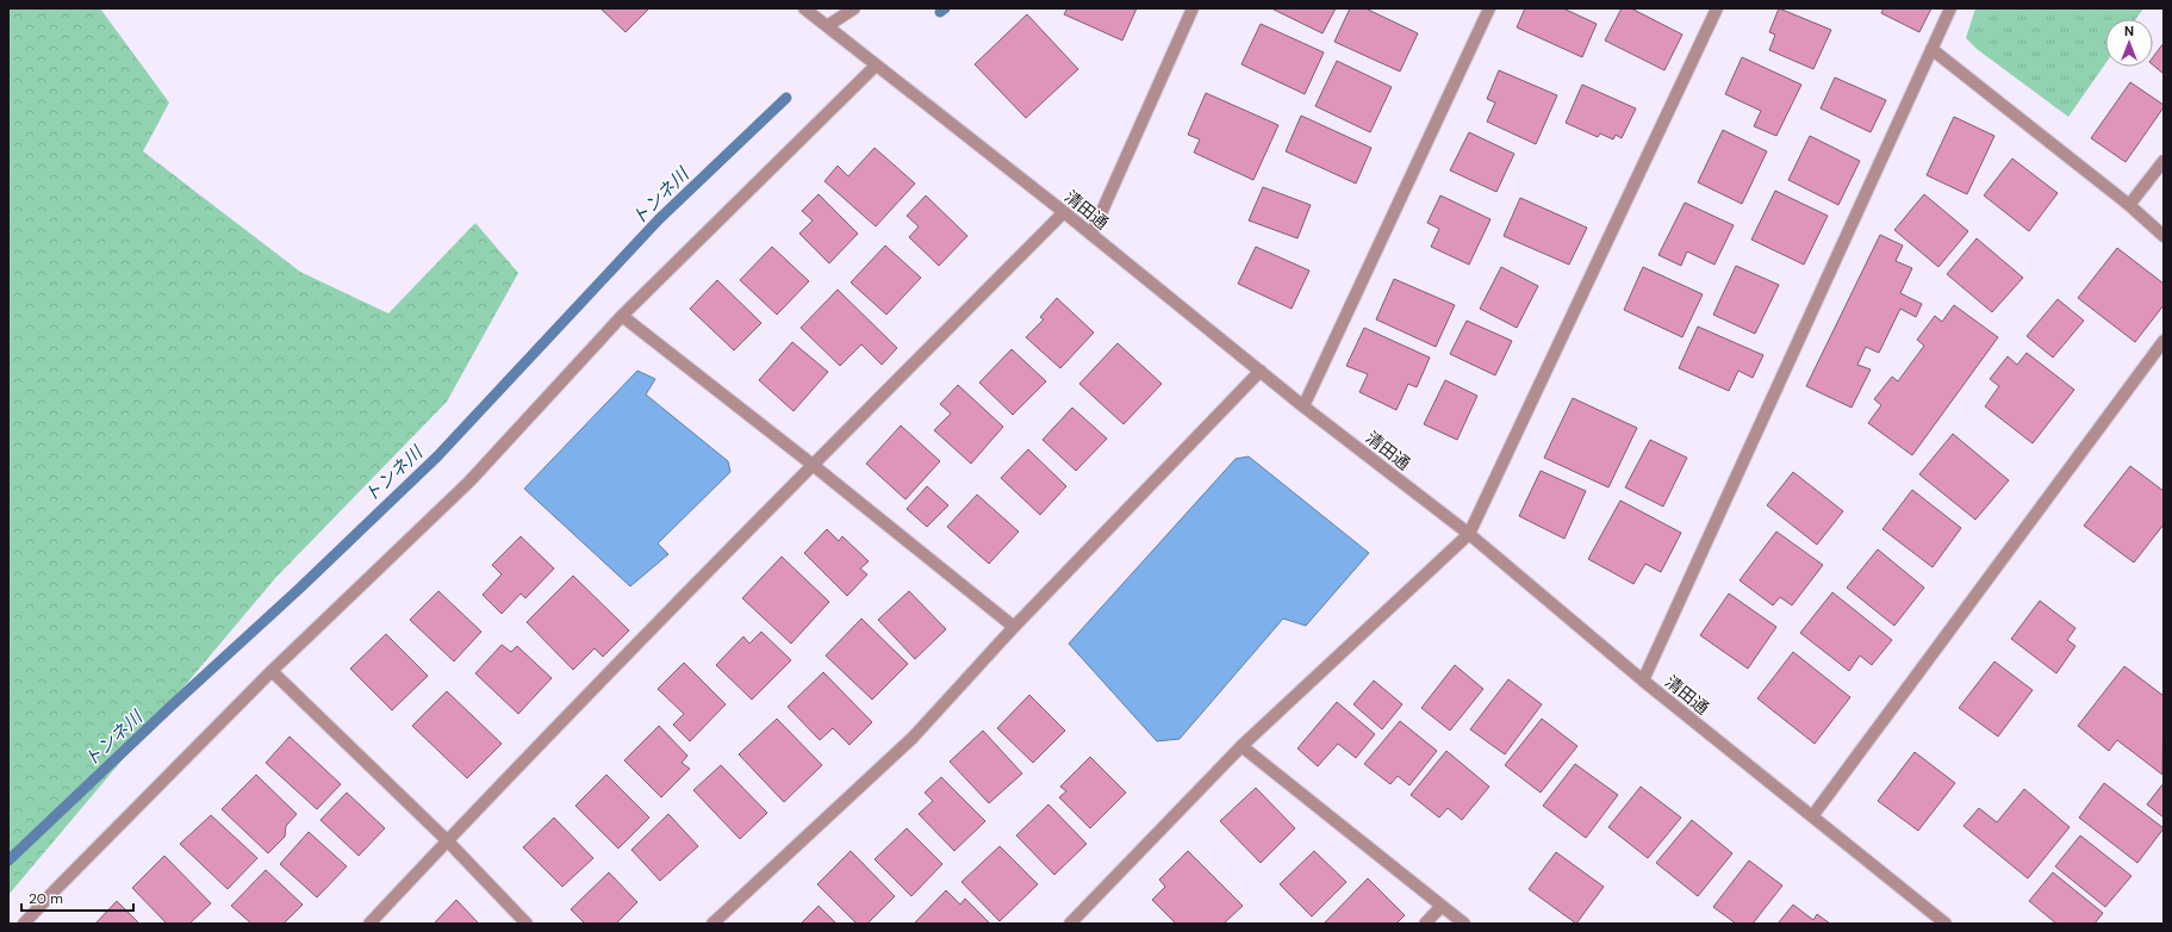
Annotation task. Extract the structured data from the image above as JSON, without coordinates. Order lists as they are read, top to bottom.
{
  "streets": {
    "street": ["清田通"]
  },
  "water": ["トンネ川"],
  "scale_bar": "20 m",
  "north": "top"
}
